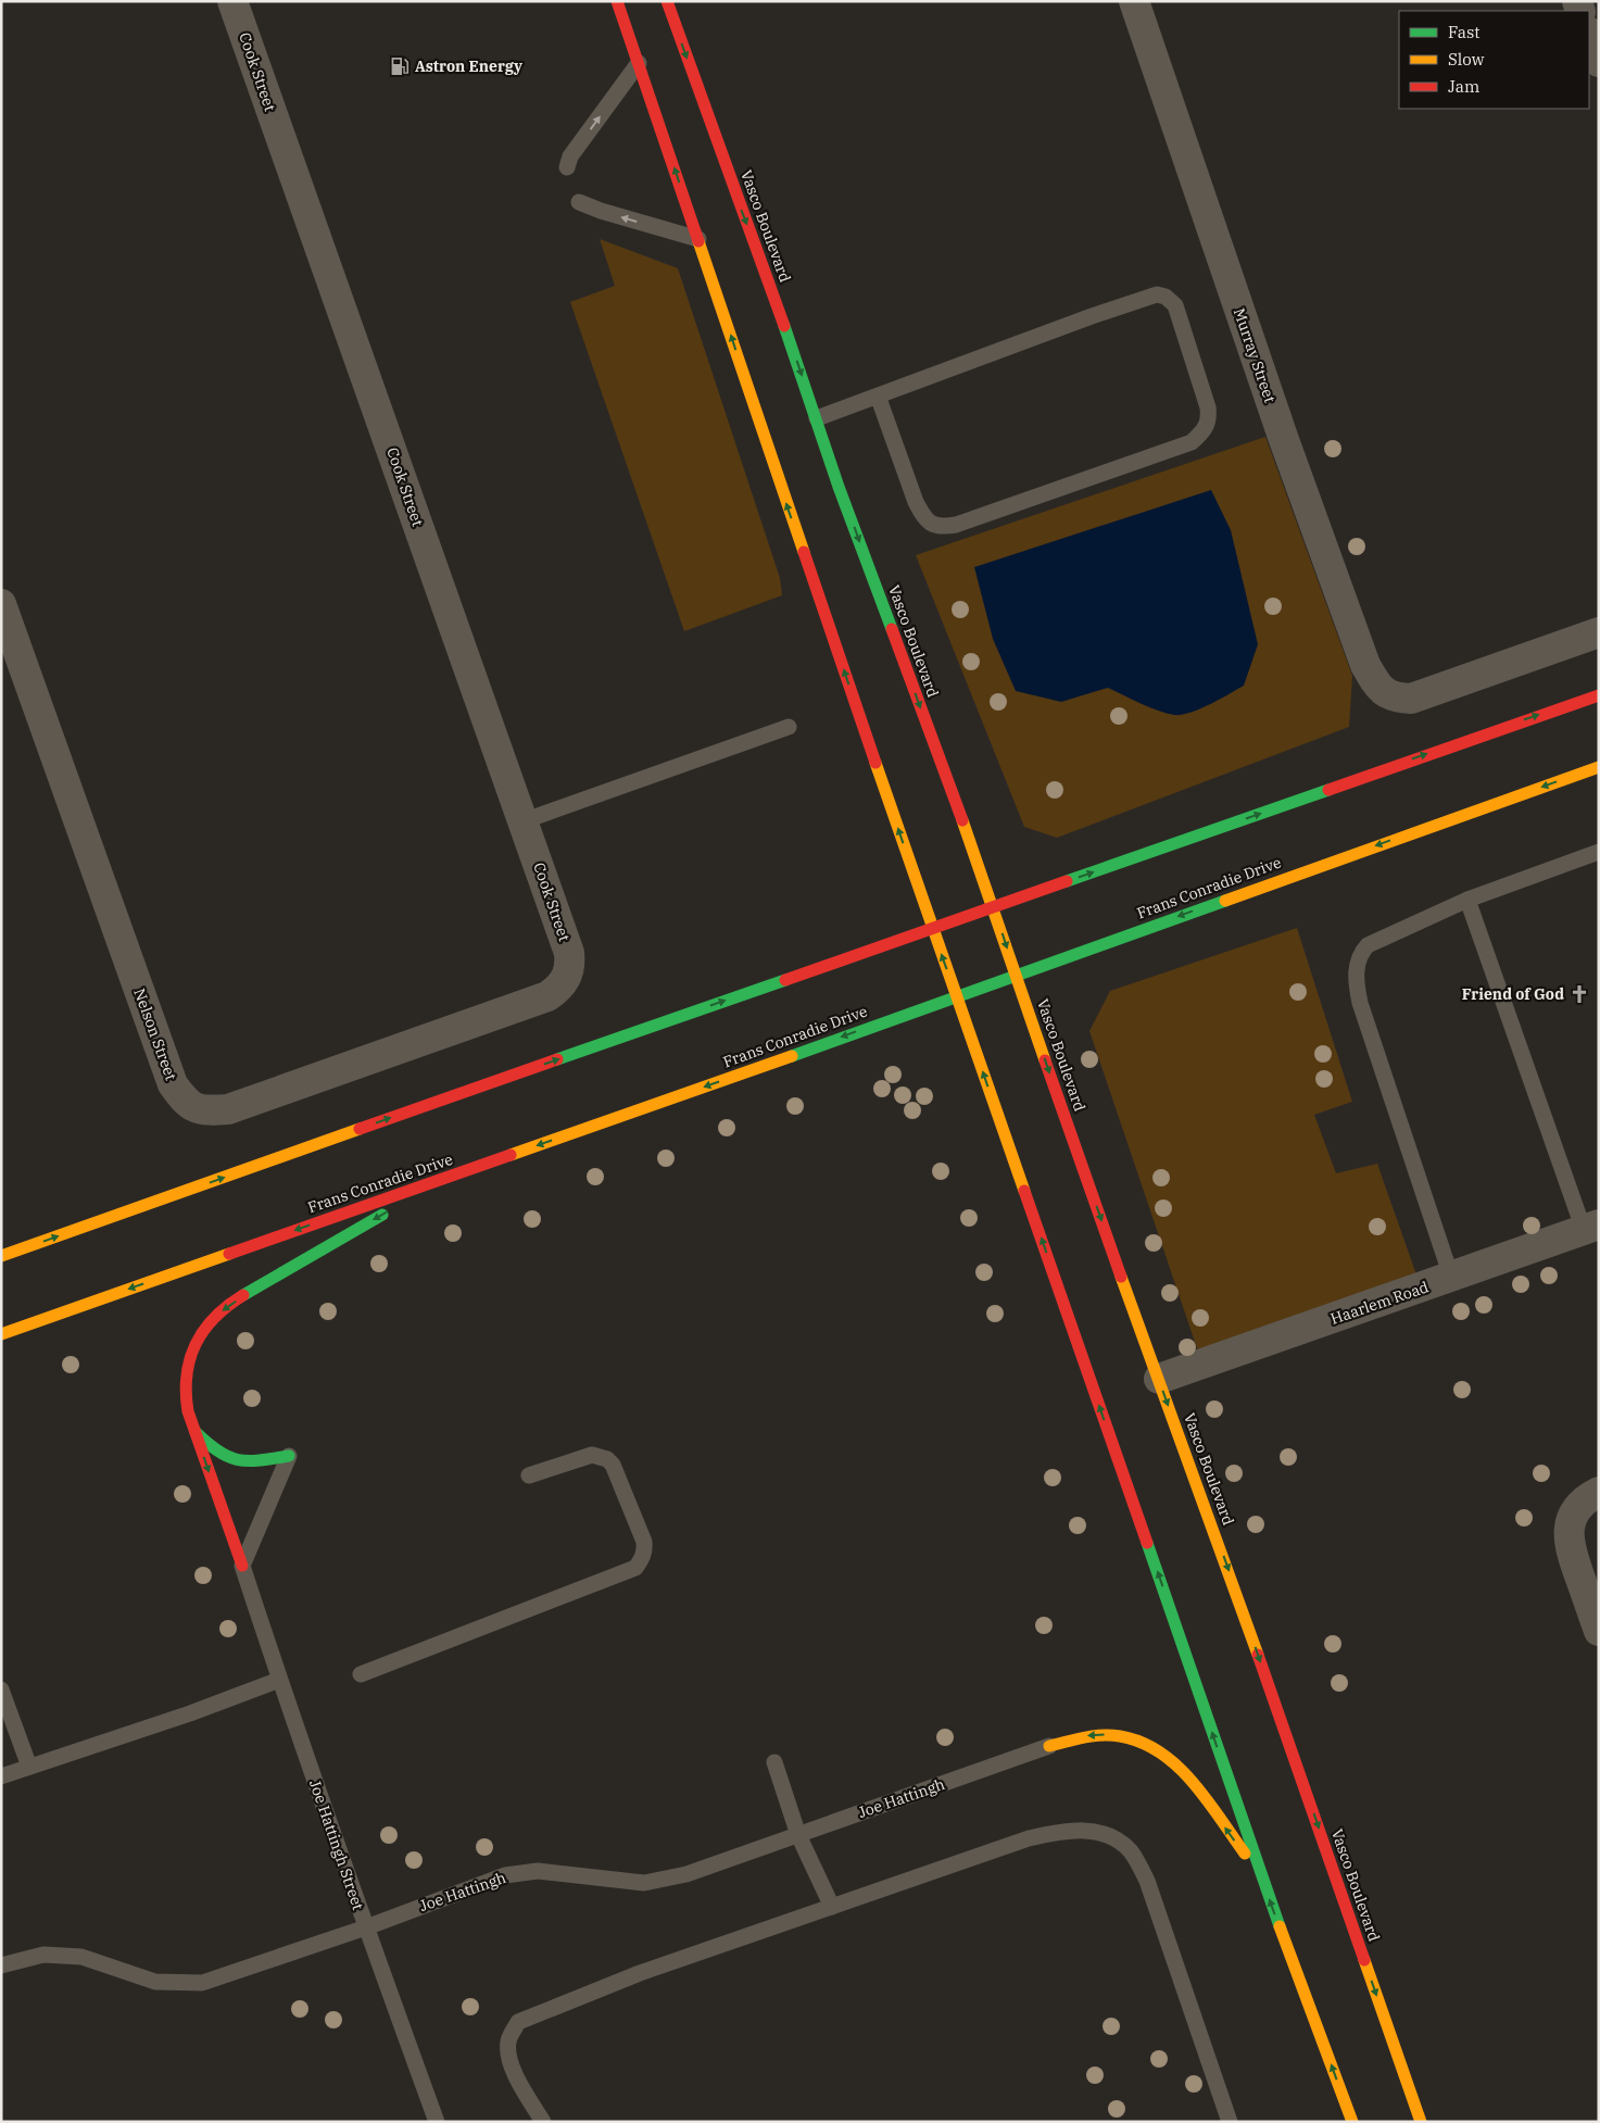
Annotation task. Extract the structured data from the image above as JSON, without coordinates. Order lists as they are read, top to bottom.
{
  "streets": {
    "main road": ["Vasco Boulevard", "Frans Conradie Drive"],
    "street": [
      "Cook Street",
      "Murray Street",
      "Nelson Street",
      "Haarlem Road"
    ],
    "lane": ["Joe Hattingh", "Joe Hattingh Street"]
  },
  "crossings": [
    ["Cook Street", "Nelson Street"],
    ["Vasco Boulevard", "Frans Conradie Drive"],
    ["Vasco Boulevard", "Haarlem Road"],
    ["Joe Hattingh", "Joe Hattingh Street"]
  ],
  "places": {
    "fuel station": ["Astron Energy"],
    "church": ["Friend of God"]
  },
  "legend": ["Fast", "Slow", "Jam"]
}
